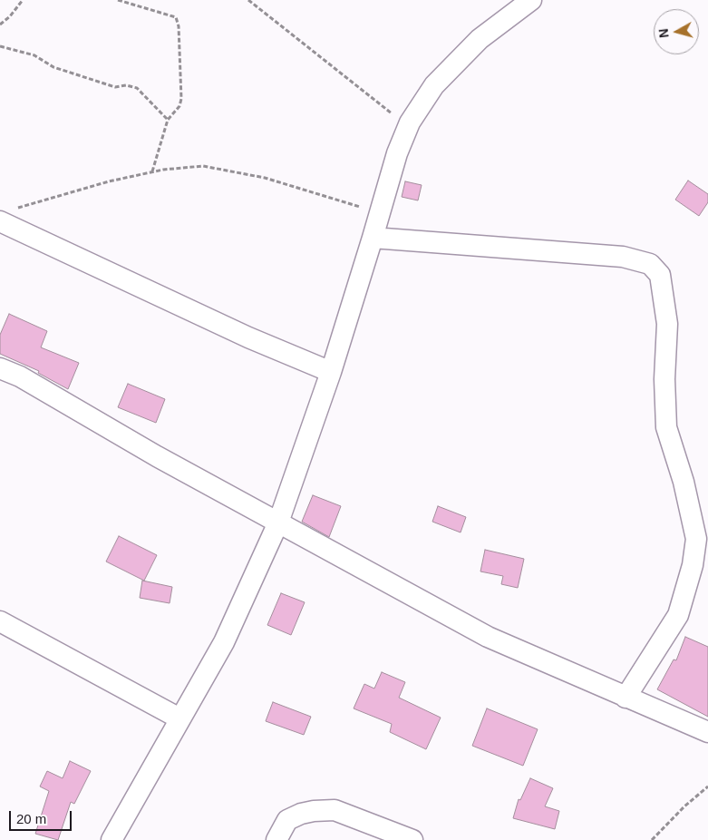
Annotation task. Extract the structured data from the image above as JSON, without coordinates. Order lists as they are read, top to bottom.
{
  "scale_bar": "20 m",
  "north": "left"
}
